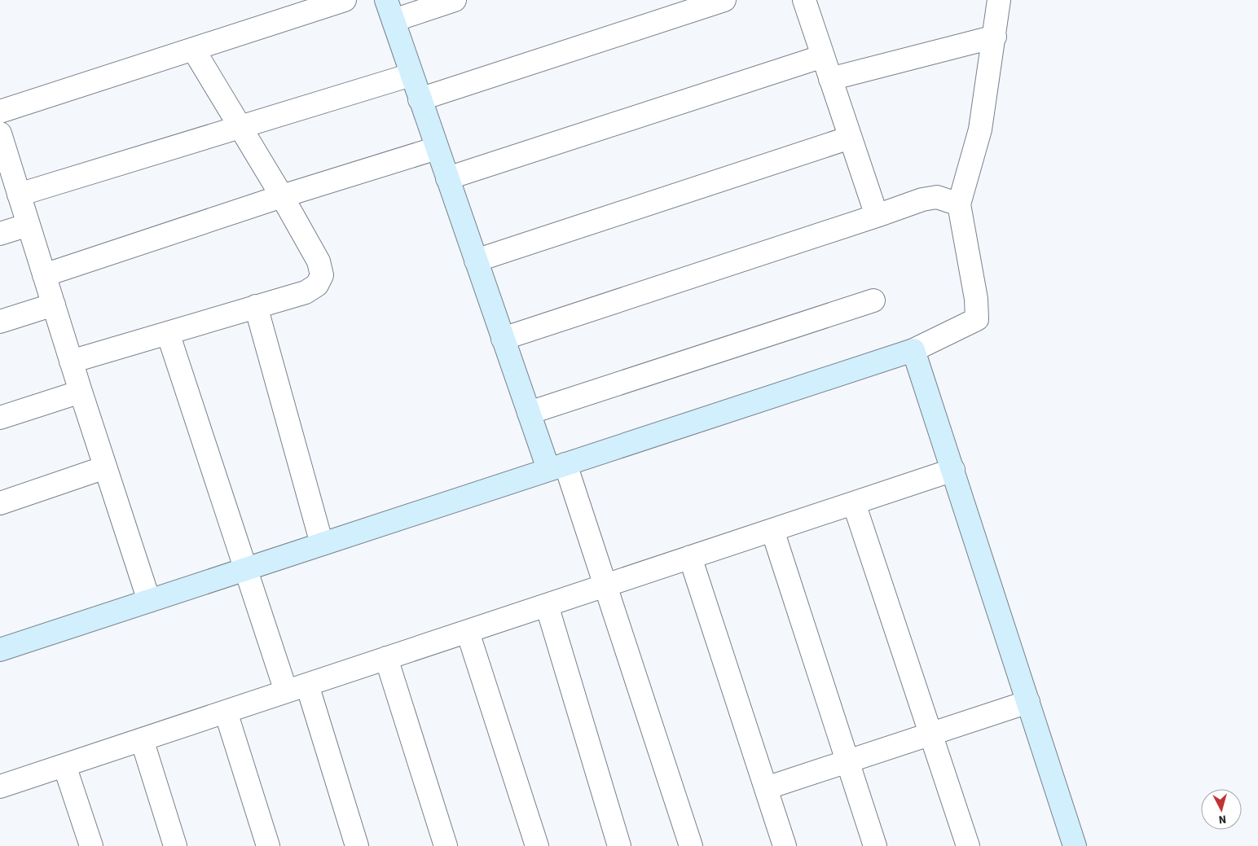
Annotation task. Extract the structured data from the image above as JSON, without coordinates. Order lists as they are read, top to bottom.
{
  "north": "bottom"
}
